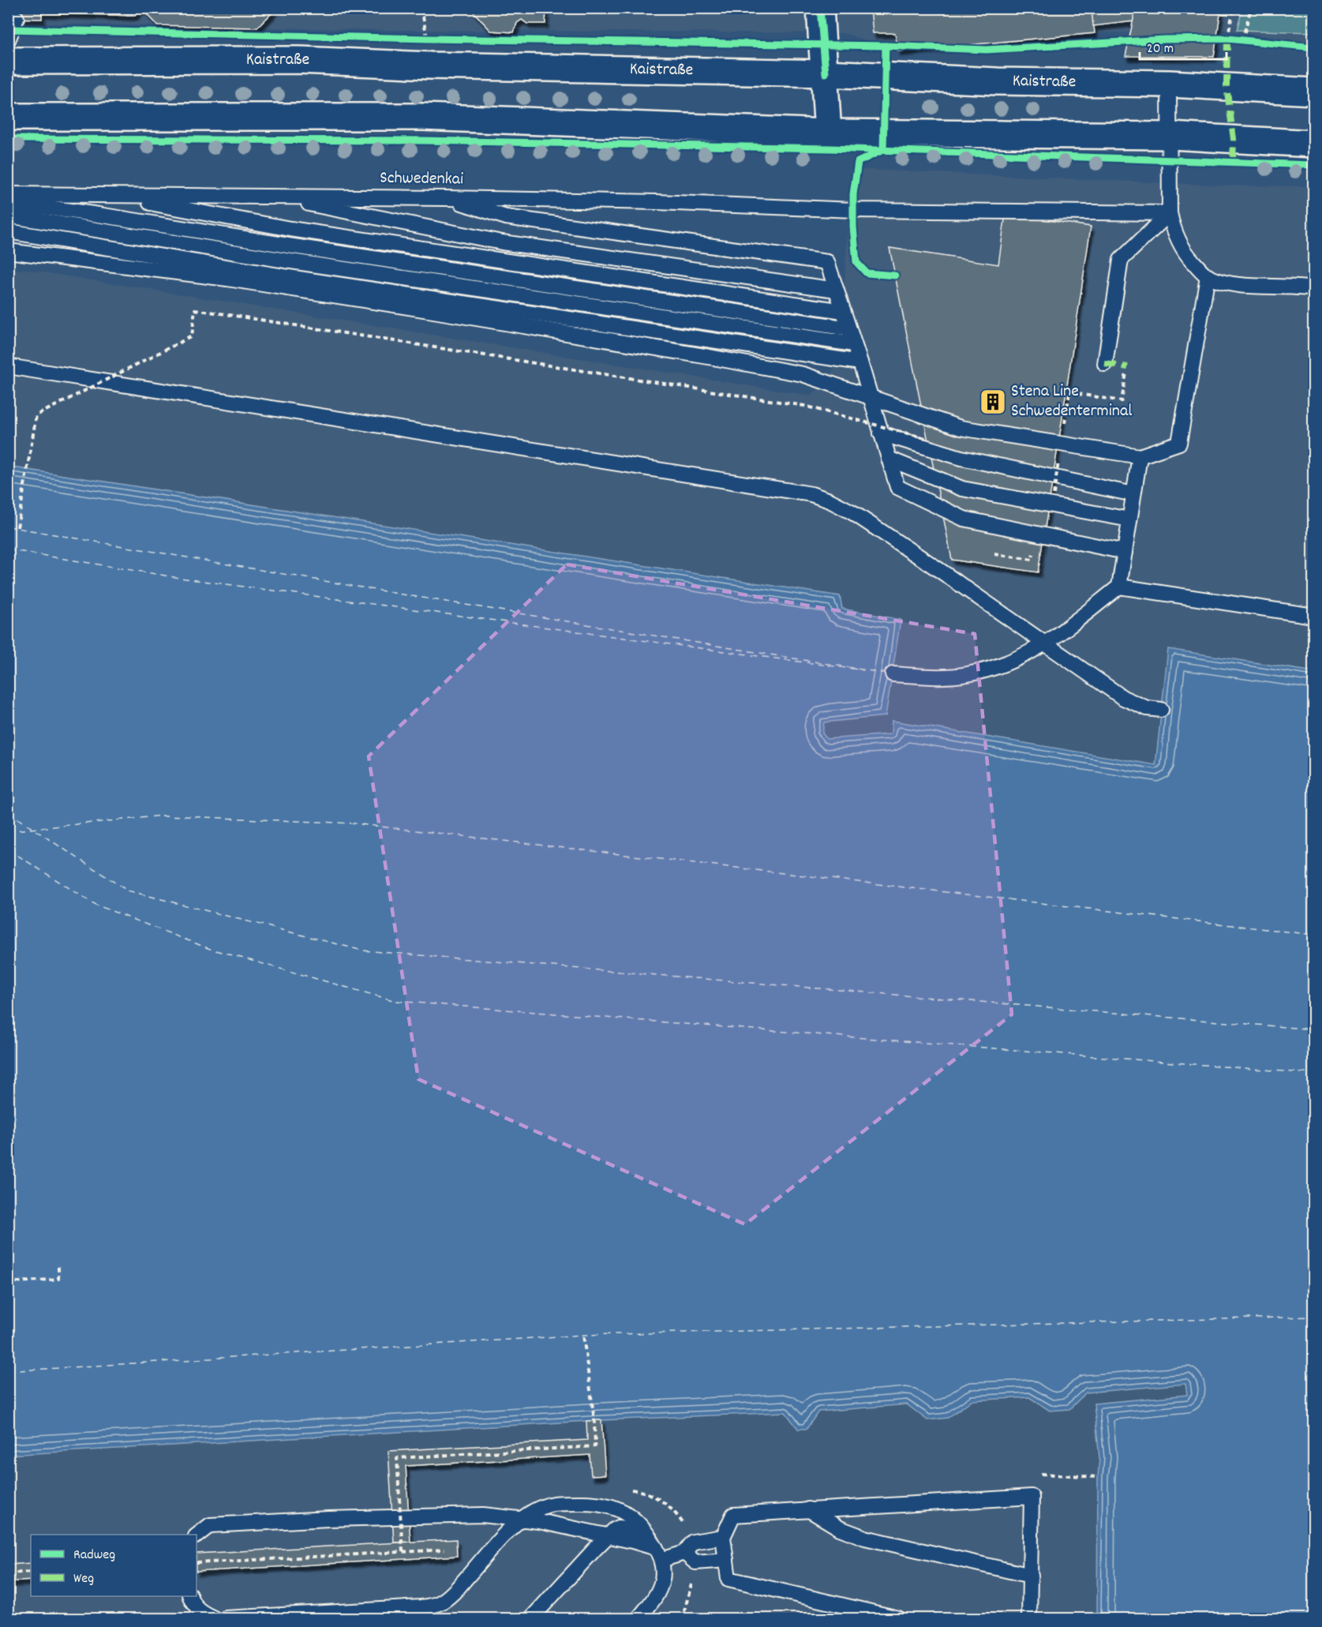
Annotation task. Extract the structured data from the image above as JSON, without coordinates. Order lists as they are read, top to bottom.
{
  "streets": {
    "main road": ["Kaistraße"],
    "lane": ["Schwedenkai"]
  },
  "places": {
    "building": ["Stena Line Schwedenterminal"]
  },
  "legend": ["Radweg", "Weg"],
  "scale_bar": "20 m"
}
